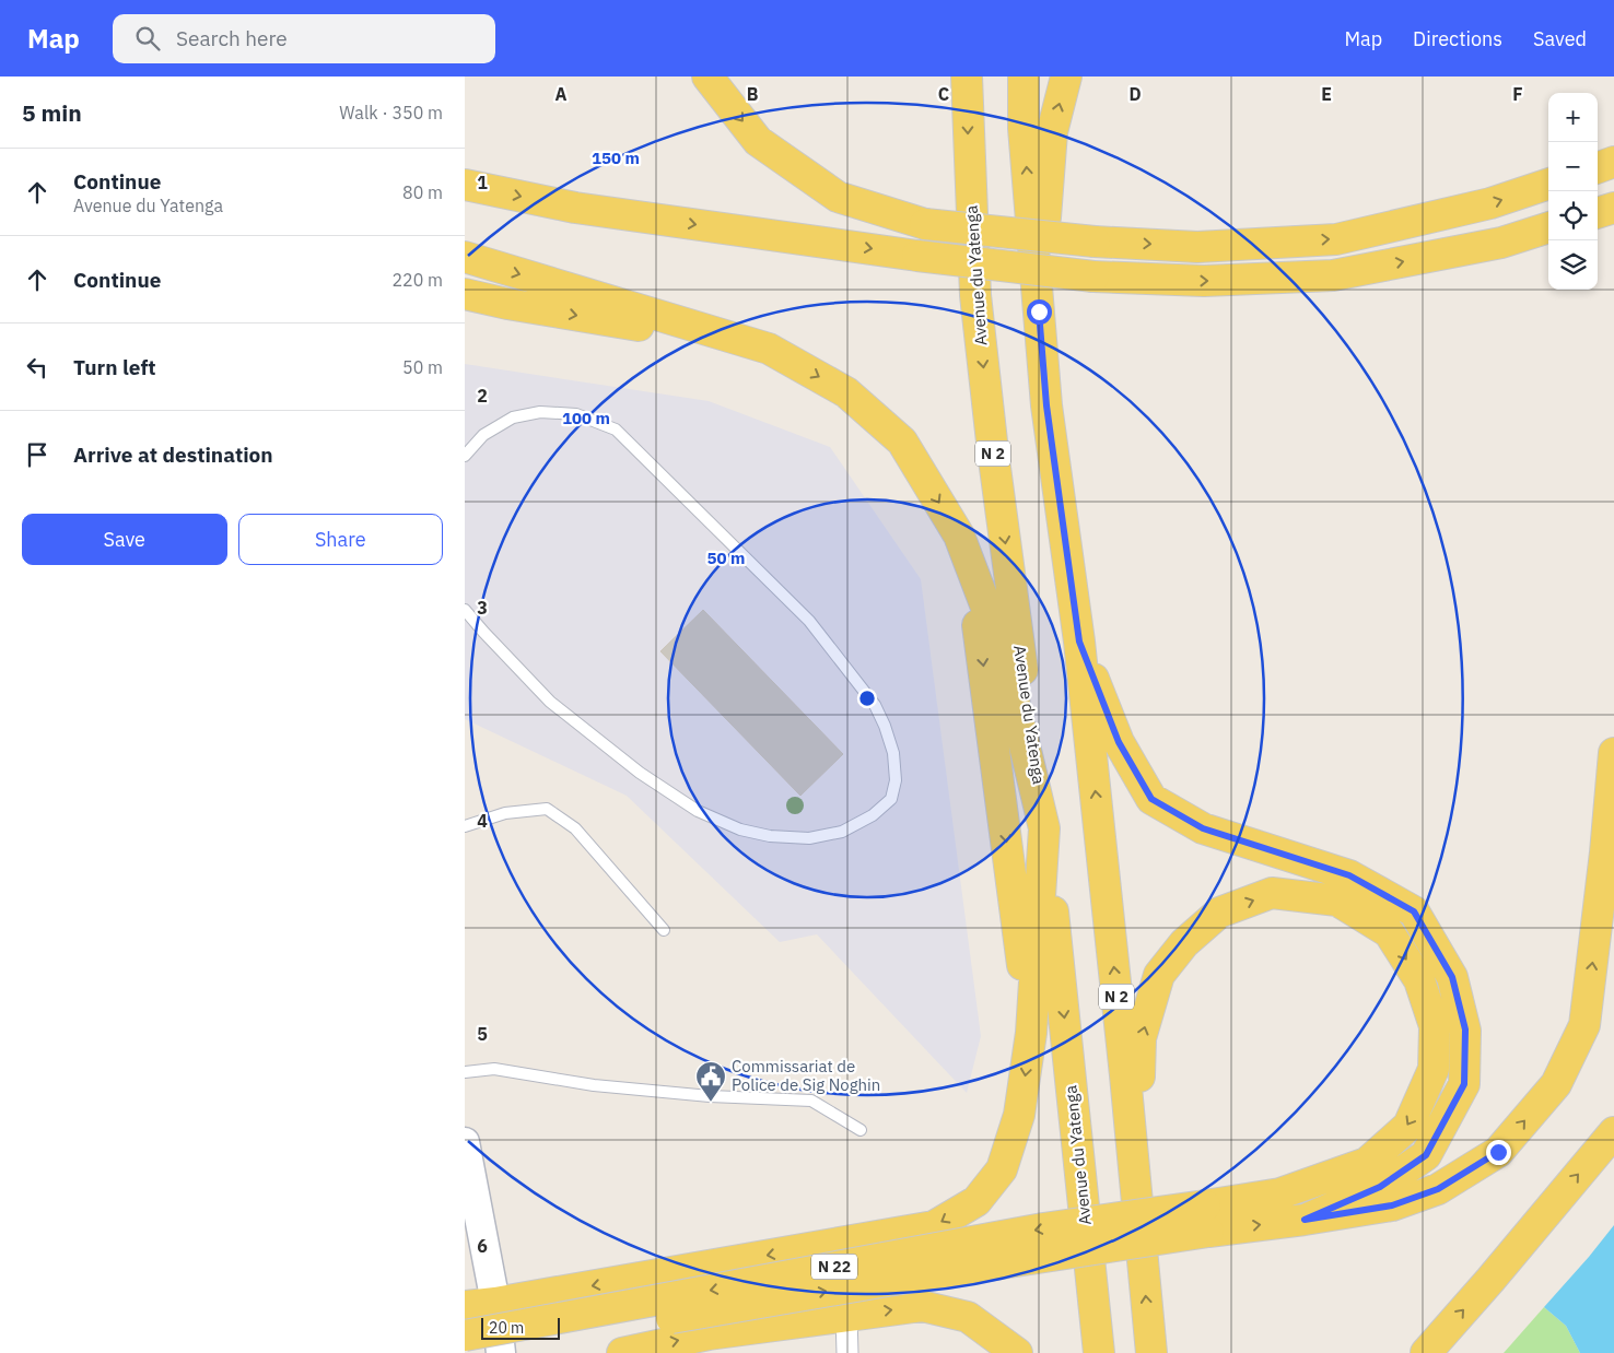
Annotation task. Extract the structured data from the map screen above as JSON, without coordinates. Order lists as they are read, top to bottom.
{
  "streets": {
    "main road": ["Avenue du Yatenga", "N 2", "N 22"]
  },
  "places": {
    "public building": ["Commissariat de Police de Sig Noghin"]
  },
  "scale_bar": "20 m",
  "page": {
    "header": "Map",
    "search": "Search here",
    "nav": ["Map", "Directions", "Saved"],
    "heading": ["5 min", "Walk · 350 m"],
    "map_buttons": ["+", "−"],
    "list": [
      ["Continue", "Avenue du Yatenga", "80 m"],
      ["Continue", "220 m"],
      ["Turn left", "50 m"],
      "Arrive at destination"
    ],
    "buttons": ["Save", "Share"],
    "scale": "20 m"
  },
  "grid": {
    "columns": [
      "A",
      "B",
      "C",
      "D",
      "E",
      "F"
    ],
    "rows": [
      "1",
      "2",
      "3",
      "4",
      "5",
      "6"
    ]
  },
  "rings": ["150 m", "100 m", "50 m"]
}
